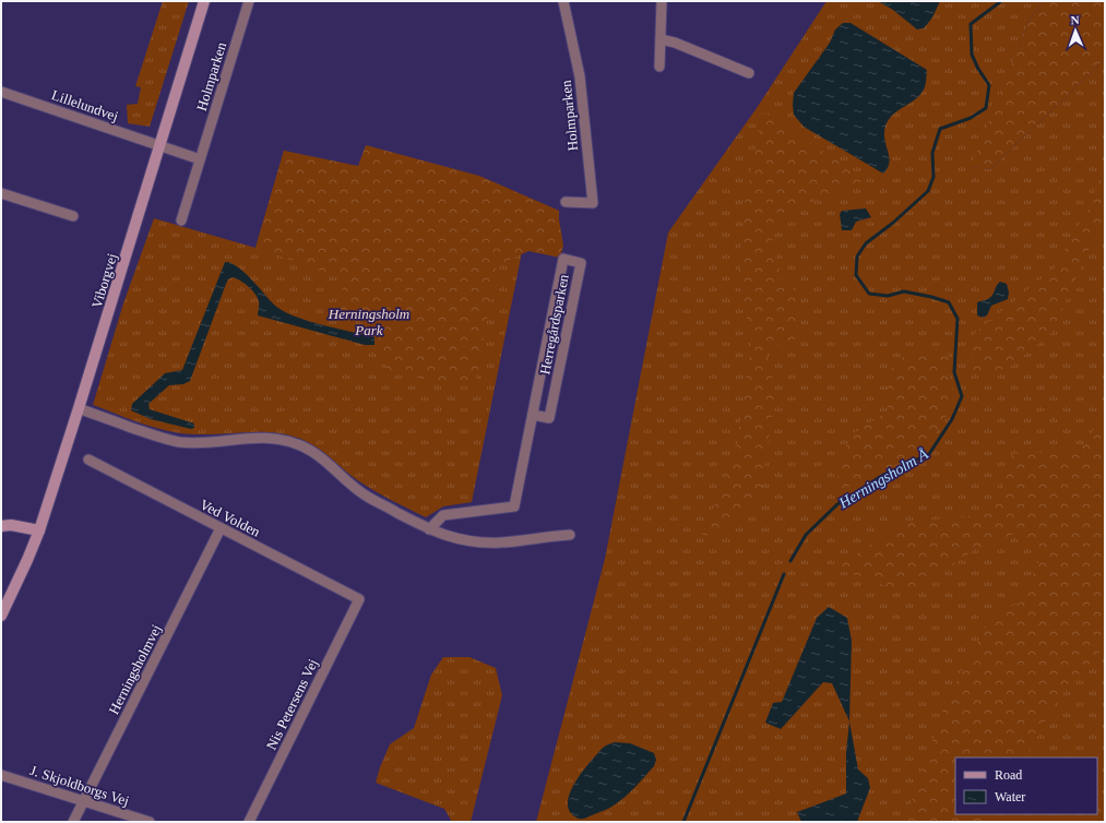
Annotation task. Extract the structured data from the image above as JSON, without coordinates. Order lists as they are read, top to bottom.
{
  "streets": {
    "street": [
      "Holmparken",
      "Lillelundvej",
      "Viborgvej",
      "Herregårdsparken",
      "Ved Volden",
      "Herningsholmvej",
      "Nis Petersens Vej",
      "J. Skjoldborgs Vej"
    ]
  },
  "crossings": [
    ["Lillelundvej", "Viborgvej"],
    ["Ved Volden", "Herningsholmvej"],
    ["Ved Volden", "Nis Petersens Vej"],
    ["Herningsholmvej", "J. Skjoldborgs Vej"]
  ],
  "water": ["Herningsholm Å"],
  "parks": ["Herningsholm Park"],
  "legend": ["Road", "Water"],
  "north": "top"
}
